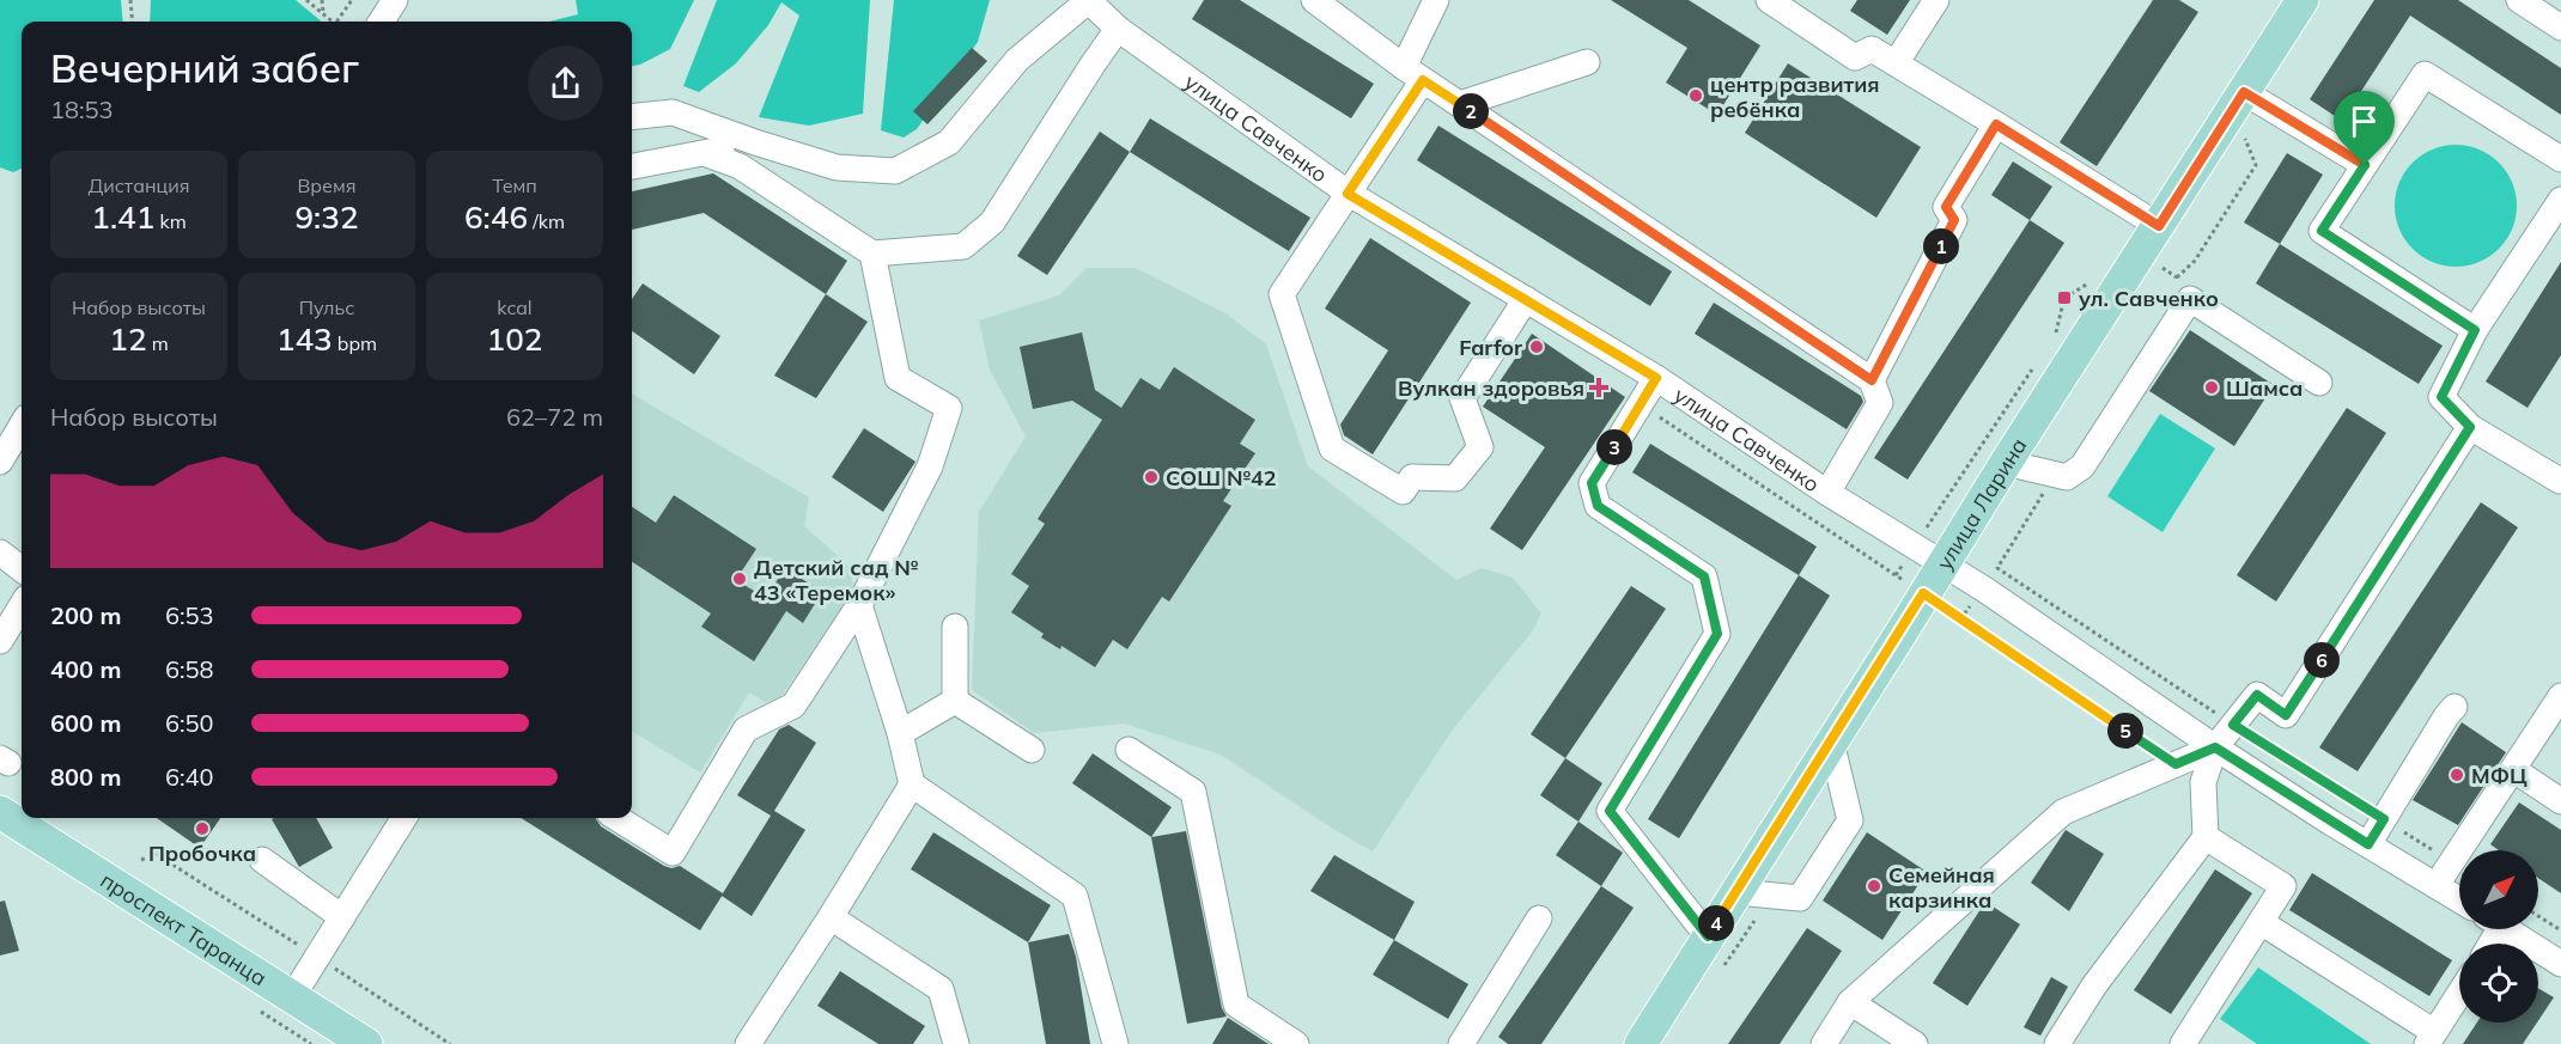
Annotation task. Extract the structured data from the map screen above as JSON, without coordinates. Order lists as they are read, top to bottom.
{
  "streets": {
    "main road": ["улица Ларина", "проспект Таранца"],
    "street": ["улица Савченко"]
  },
  "crossings": [
    ["улица Савченко", "улица Ларина"]
  ],
  "places": {
    "other": [
      "центр развития ребёнка",
      "Farfor",
      "Шамса",
      "СОШ №42",
      "Детский сад № 43 «Теремок»",
      "МФЦ",
      "Пробочка",
      "Семейная карзинка"
    ],
    "transit": ["ул. Савченко"],
    "health": ["Вулкан здоровья"]
  },
  "north": "top right",
  "page": {
    "heading": ["Вечерний забег", "18:53"],
    "pins": [
      "2",
      "1",
      "3",
      "6",
      "5",
      "4"
    ],
    "stats": [
      ["Дистанция", "1.41 km"],
      ["Время", "9:32"],
      ["Темп", "6:46 /km"],
      ["Набор высоты", "12 m"],
      ["Пульс", "143 bpm"],
      ["kcal", "102"]
    ],
    "chart": ["Набор высоты", "62–72 m"],
    "list": [
      {
        "name": "200 m",
        "note": "6:53"
      },
      {
        "name": "400 m",
        "note": "6:58"
      },
      {
        "name": "600 m",
        "note": "6:50"
      },
      {
        "name": "800 m",
        "note": "6:40"
      }
    ]
  }
}
